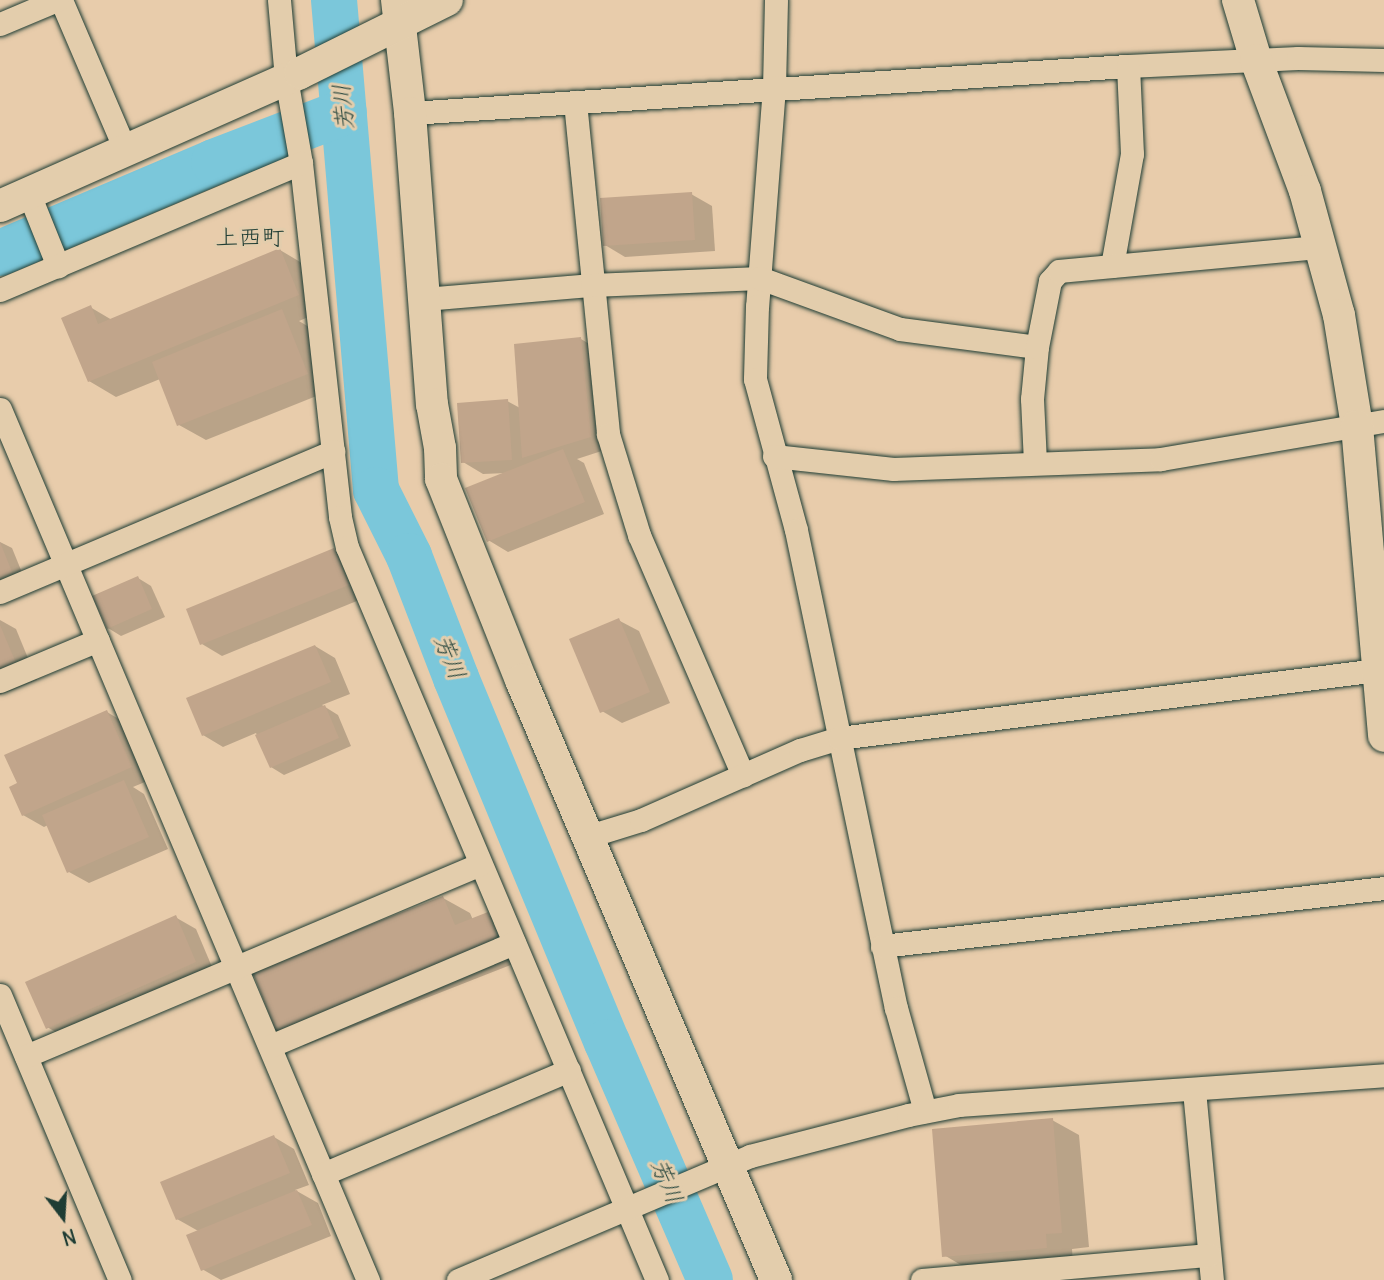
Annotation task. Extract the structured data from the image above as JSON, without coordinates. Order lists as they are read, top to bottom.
{
  "districts": ["上西町"],
  "water": ["芳川"],
  "north": "bottom"
}
